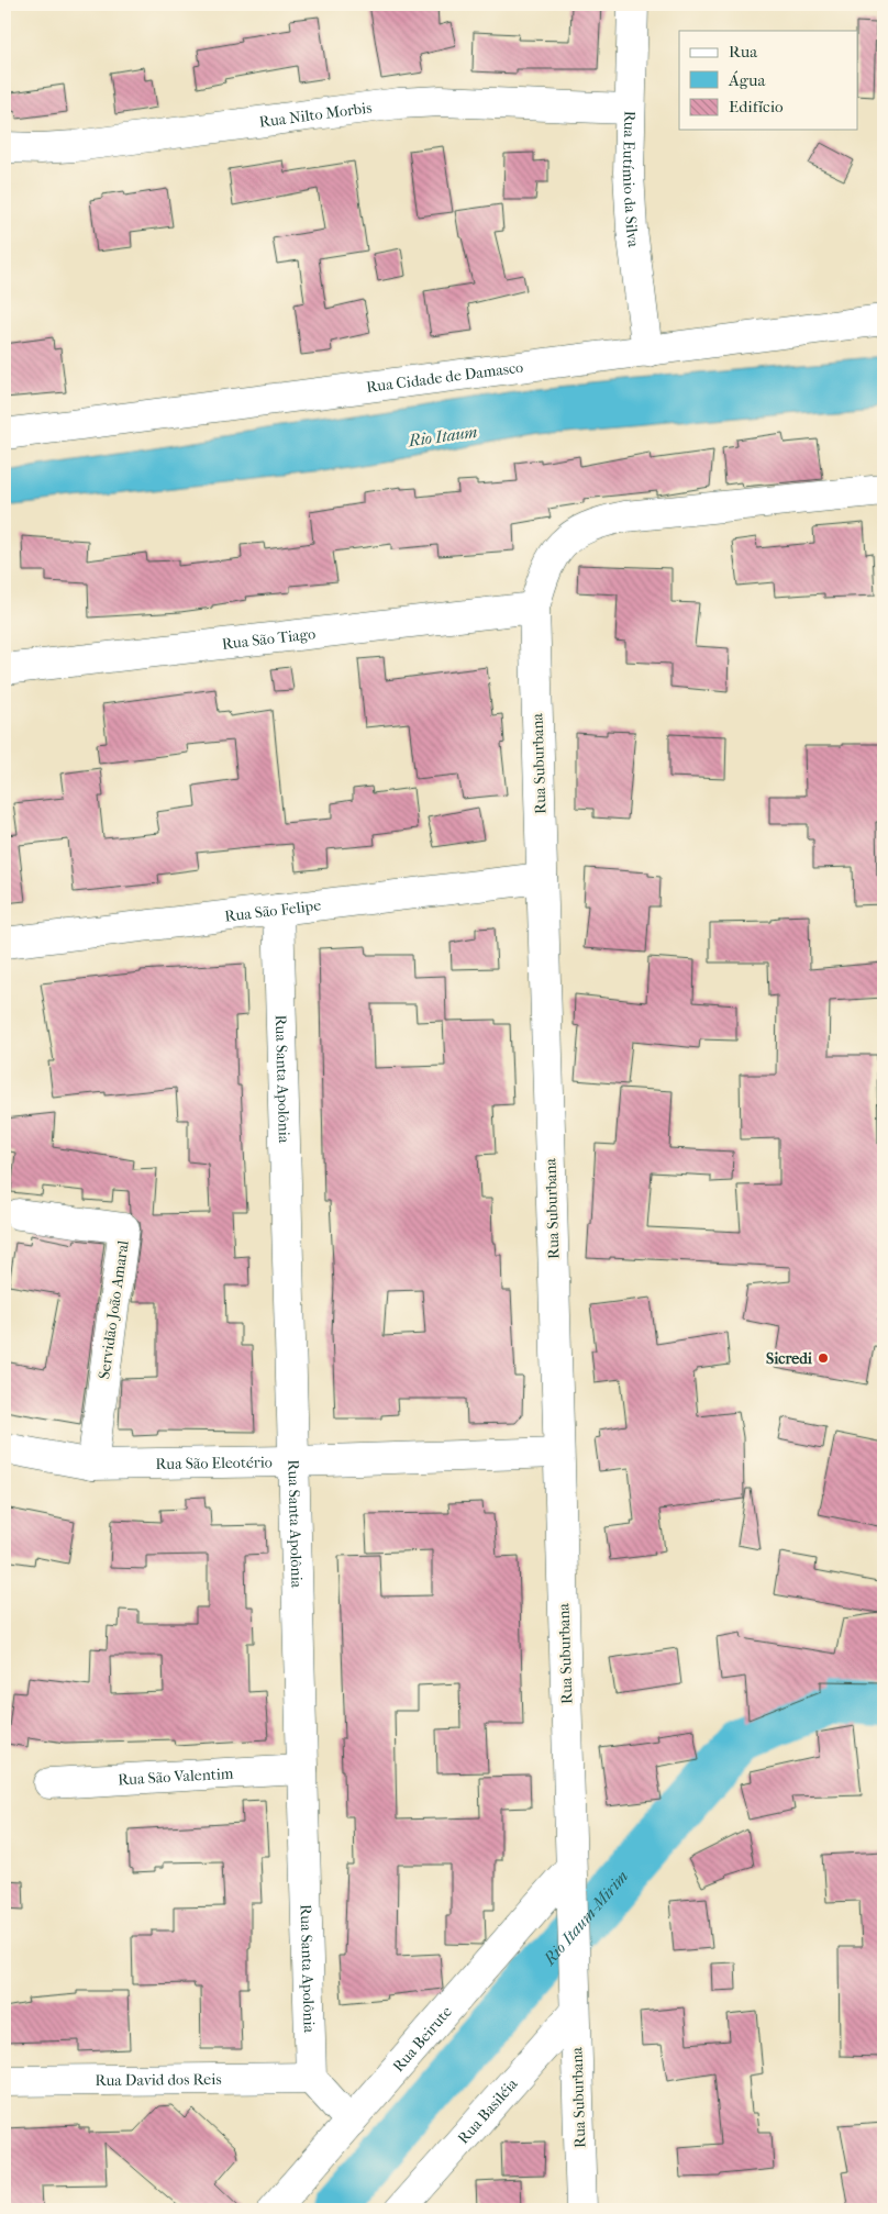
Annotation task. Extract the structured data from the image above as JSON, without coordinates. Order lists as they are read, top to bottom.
{
  "streets": {
    "street": [
      "Rua Nilto Morbis",
      "Rua Eutímio da Silva",
      "Rua Cidade de Damasco",
      "Rua São Tiago",
      "Rua Suburbana",
      "Rua São Felipe",
      "Rua Santa Apolônia",
      "Servidão João Amaral",
      "Rua São Eleotério",
      "Rua São Valentim",
      "Rua Beirute",
      "Rua David dos Reis",
      "Rua Basiléia"
    ]
  },
  "crossings": [
    ["Rua Nilto Morbis", "Rua Eutímio da Silva"],
    ["Rua Eutímio da Silva", "Rua Cidade de Damasco"],
    ["Rua São Tiago", "Rua Suburbana"],
    ["Rua Suburbana", "Rua São Felipe"],
    ["Rua Suburbana", "Rua São Eleotério"],
    ["Rua Suburbana", "Rua Beirute"],
    ["Rua Suburbana", "Rua Basiléia"],
    ["Rua São Felipe", "Rua Santa Apolônia"],
    ["Rua Santa Apolônia", "Rua São Eleotério"],
    ["Rua Santa Apolônia", "Rua São Valentim"],
    ["Rua Santa Apolônia", "Rua David dos Reis"],
    ["Servidão João Amaral", "Rua São Eleotério"]
  ],
  "water": ["Rio Itaum", "Rio Itaum-Mirim"],
  "places": ["Sicredi"],
  "legend": ["Rua", "Água", "Edifício"]
}
